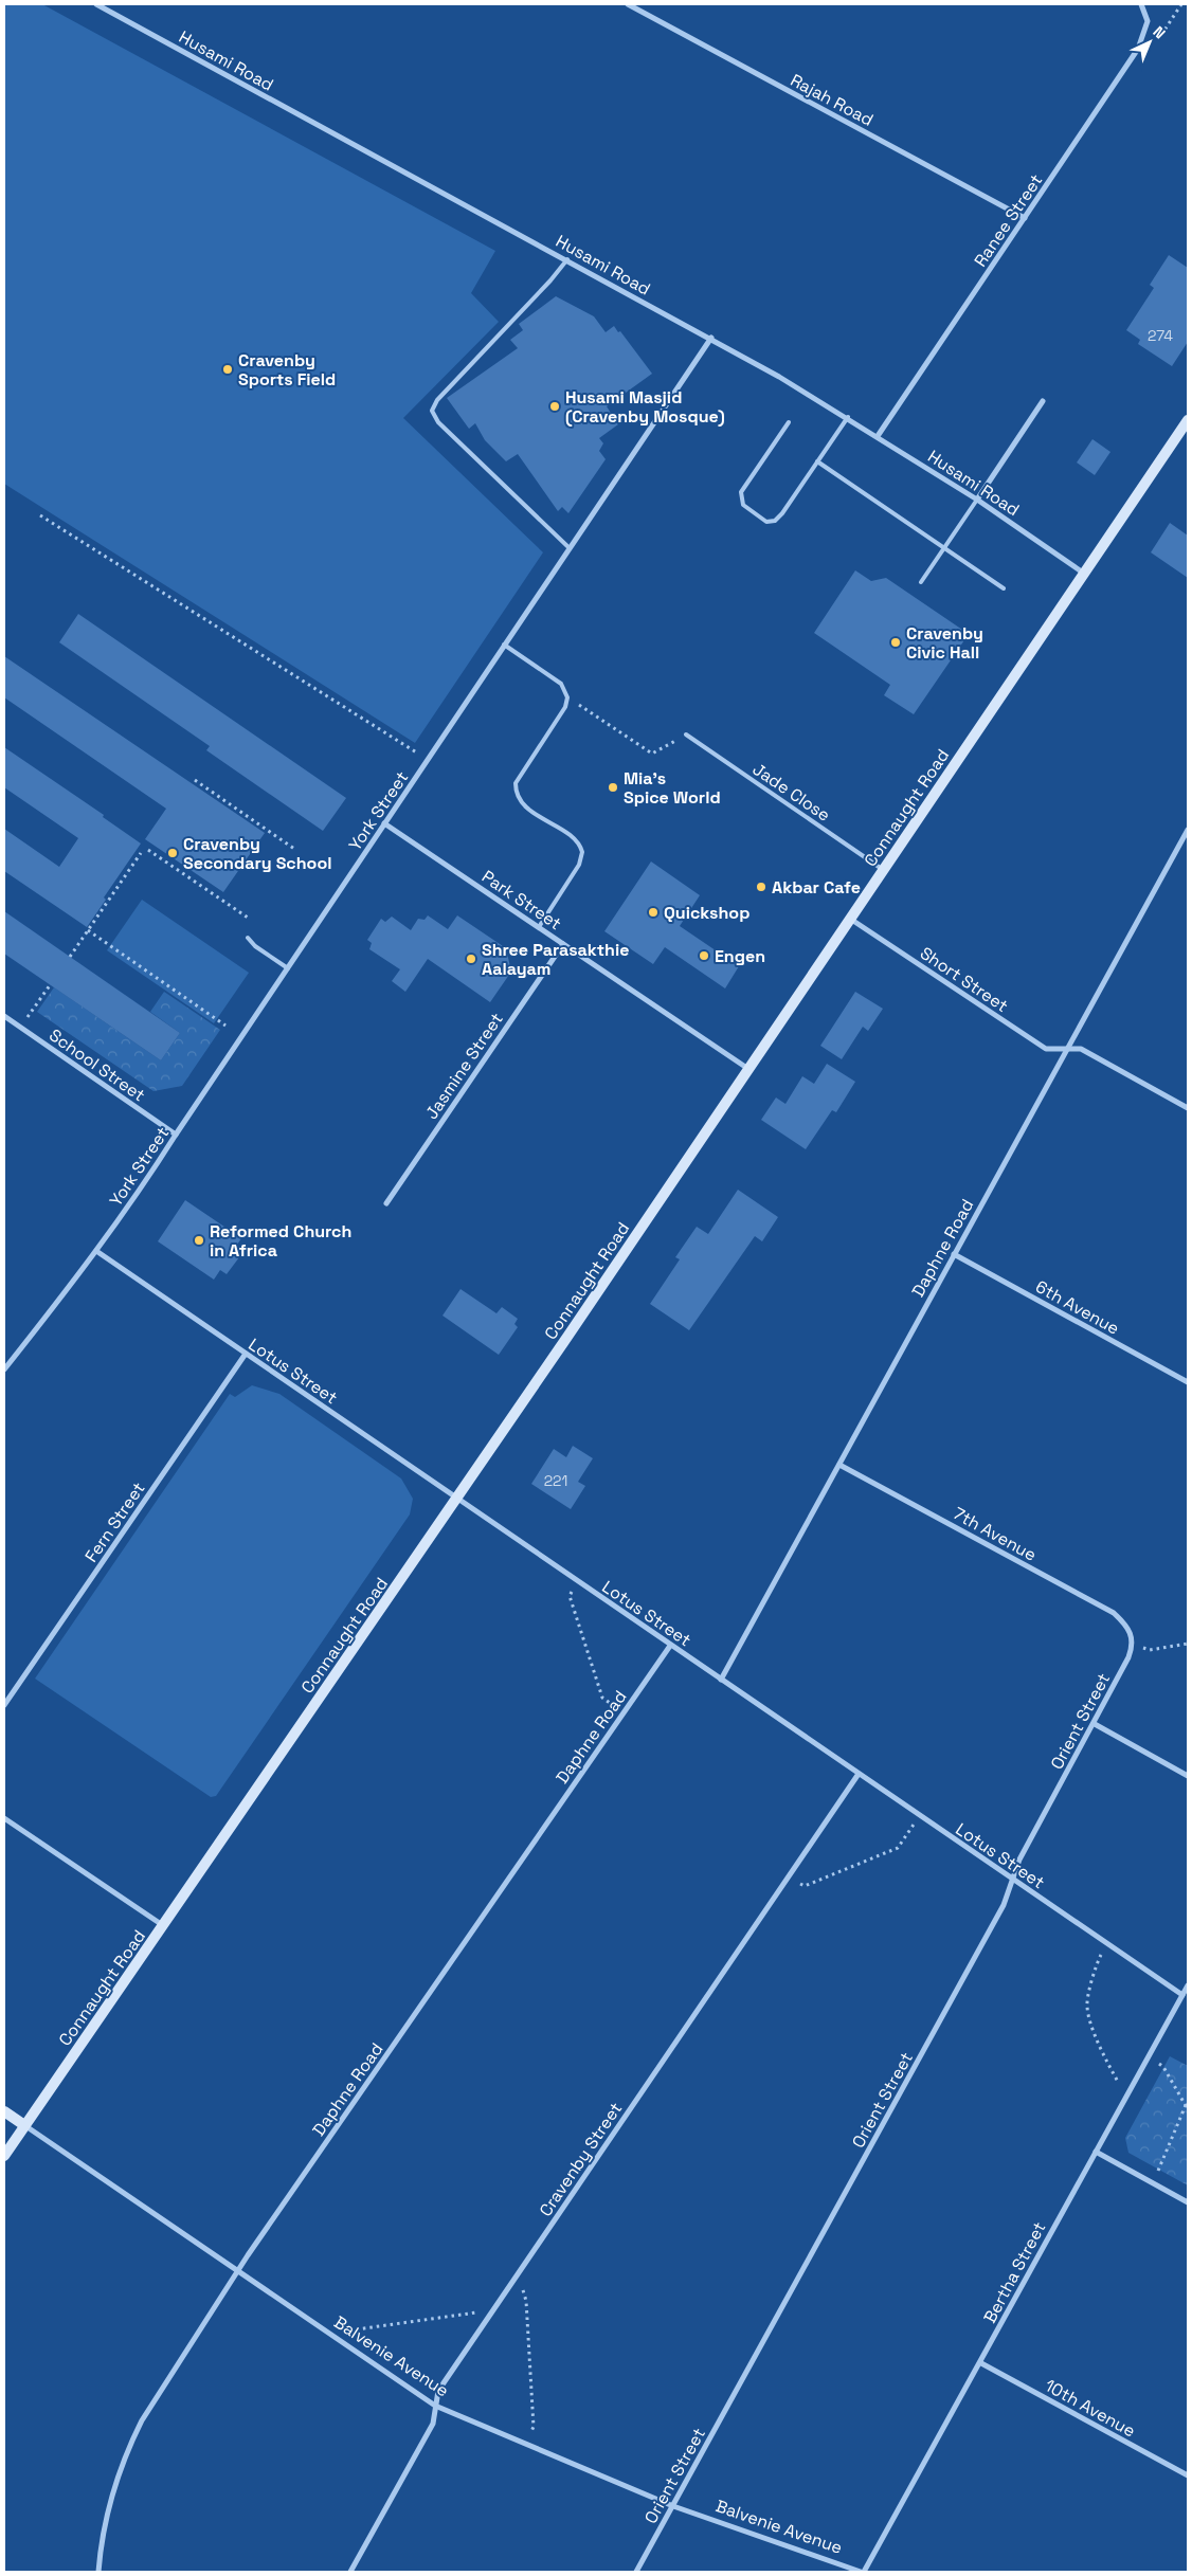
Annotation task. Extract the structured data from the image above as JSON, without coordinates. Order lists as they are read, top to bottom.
{
  "streets": {
    "street": [
      "Husami Road",
      "Rajah Road",
      "Ranee Street",
      "Connaught Road",
      "York Street",
      "Park Street",
      "Short Street",
      "School Street",
      "Jasmine Street",
      "Daphne Road",
      "6th Avenue",
      "Lotus Street",
      "Fern Street",
      "7th Avenue",
      "Orient Street",
      "Cravenby Street",
      "Bertha Street",
      "Balvenie Avenue",
      "10th Avenue"
    ],
    "lane": ["Jade Close"]
  },
  "crossings": [
    ["Husami Road", "Ranee Street"],
    ["Husami Road", "Connaught Road"],
    ["Husami Road", "York Street"],
    ["Rajah Road", "Ranee Street"],
    ["Jade Close", "Connaught Road"],
    ["Connaught Road", "Park Street"],
    ["Connaught Road", "Short Street"],
    ["Connaught Road", "Lotus Street"],
    ["Connaught Road", "Balvenie Avenue"],
    ["York Street", "Park Street"],
    ["York Street", "School Street"],
    ["York Street", "Lotus Street"],
    ["Park Street", "Jasmine Street"],
    ["Short Street", "Daphne Road"],
    ["Daphne Road", "6th Avenue"],
    ["Daphne Road", "Lotus Street"],
    ["Daphne Road", "7th Avenue"],
    ["Daphne Road", "Balvenie Avenue"],
    ["Lotus Street", "Fern Street"],
    ["Lotus Street", "Orient Street"],
    ["Lotus Street", "Cravenby Street"],
    ["Lotus Street", "Bertha Street"],
    ["7th Avenue", "Orient Street"],
    ["Orient Street", "Balvenie Avenue"],
    ["Cravenby Street", "Balvenie Avenue"],
    ["Bertha Street", "Balvenie Avenue"],
    ["Bertha Street", "10th Avenue"]
  ],
  "places": [
    "Cravenby Sports Field",
    "Husami Masjid (Cravenby Mosque)",
    "Cravenby Civic Hall",
    "Mia's Spice World",
    "Cravenby Secondary School",
    "Akbar Cafe",
    "Quickshop",
    "Engen",
    "Shree Parasakthie Aalayam",
    "Reformed Church in Africa"
  ],
  "house_numbers": ["274", "221"],
  "north": "top right"
}
